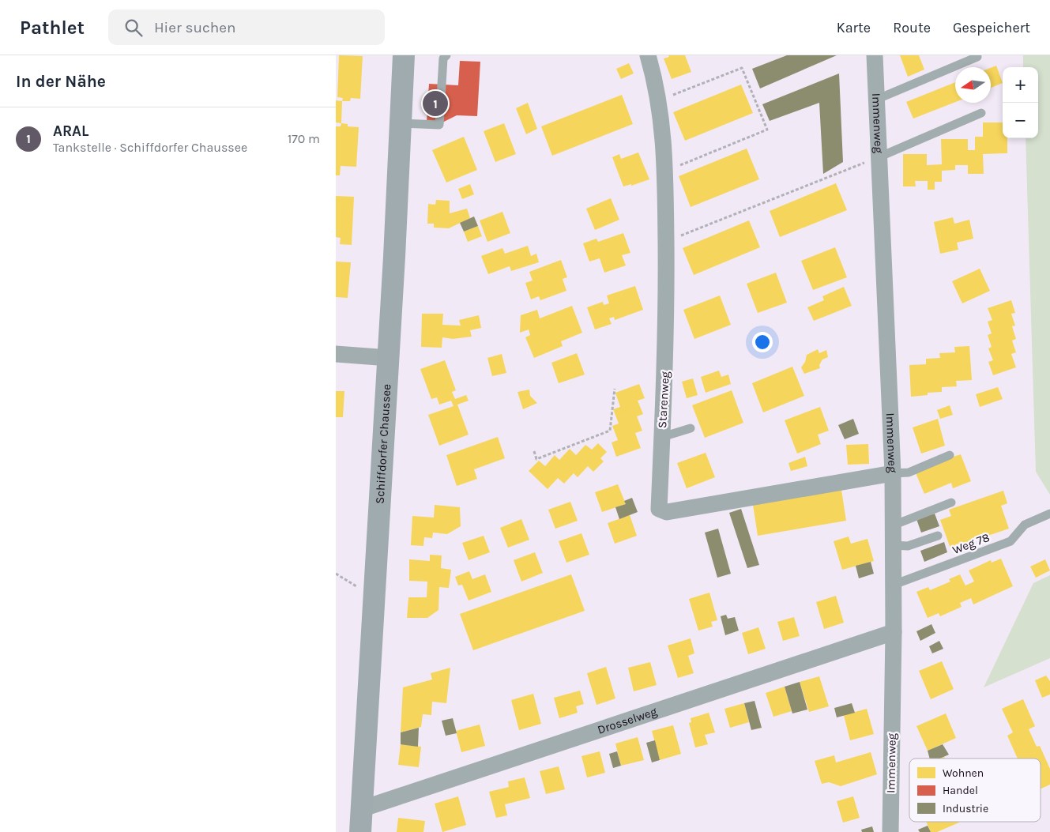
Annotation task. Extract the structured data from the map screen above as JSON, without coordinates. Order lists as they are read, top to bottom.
{
  "streets": {
    "main road": ["Schiffdorfer Chaussee"],
    "street": ["Immenweg", "Starenweg", "Drosselweg"],
    "lane": ["Weg 78"]
  },
  "crossings": [
    ["Immenweg", "Starenweg"],
    ["Immenweg", "Weg 78"],
    ["Immenweg", "Drosselweg"],
    ["Schiffdorfer Chaussee", "Drosselweg"]
  ],
  "legend": ["Wohnen", "Handel", "Industrie"],
  "north": "left",
  "page": {
    "header": "Pathlet",
    "search": "Hier suchen",
    "nav": ["Karte", "Route", "Gespeichert"],
    "heading": "In der Nähe",
    "map_buttons": ["+", "−"],
    "pins": "1",
    "list": [
      {
        "mark": "1",
        "name": "ARAL",
        "note": "Tankstelle · Schiffdorfer Chaussee",
        "value": "170 m"
      }
    ]
  }
}
